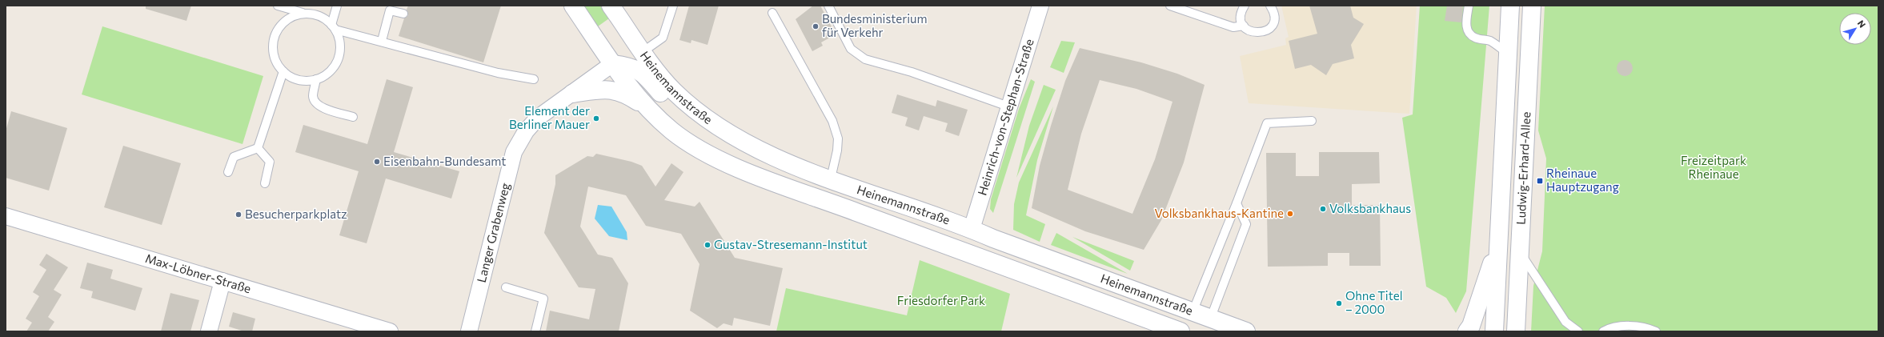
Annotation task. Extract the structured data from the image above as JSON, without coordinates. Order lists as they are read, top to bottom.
{
  "streets": {
    "main road": ["Heinemannstraße", "Ludwig-Erhard-Allee"],
    "street": ["Heinrich-von-Stephan-Straße", "Langer Grabenweg", "Max-Löbner-Straße"]
  },
  "crossings": [
    ["Heinemannstraße", "Heinrich-von-Stephan-Straße"],
    ["Heinemannstraße", "Langer Grabenweg"]
  ],
  "parks": ["Freizeitpark Rheinaue", "Friesdorfer Park"],
  "places": {
    "other": [
      "Bundesministerium für Verkehr",
      "Element der Berliner Mauer",
      "Eisenbahn-Bundesamt",
      "Volksbankhaus",
      "Volksbankhaus-Kantine",
      "Besucherparkplatz",
      "Gustav-Stresemann-Institut",
      "Ohne Titel – 2000"
    ],
    "transit": ["Rheinaue Hauptzugang"]
  },
  "north": "top right"
}
